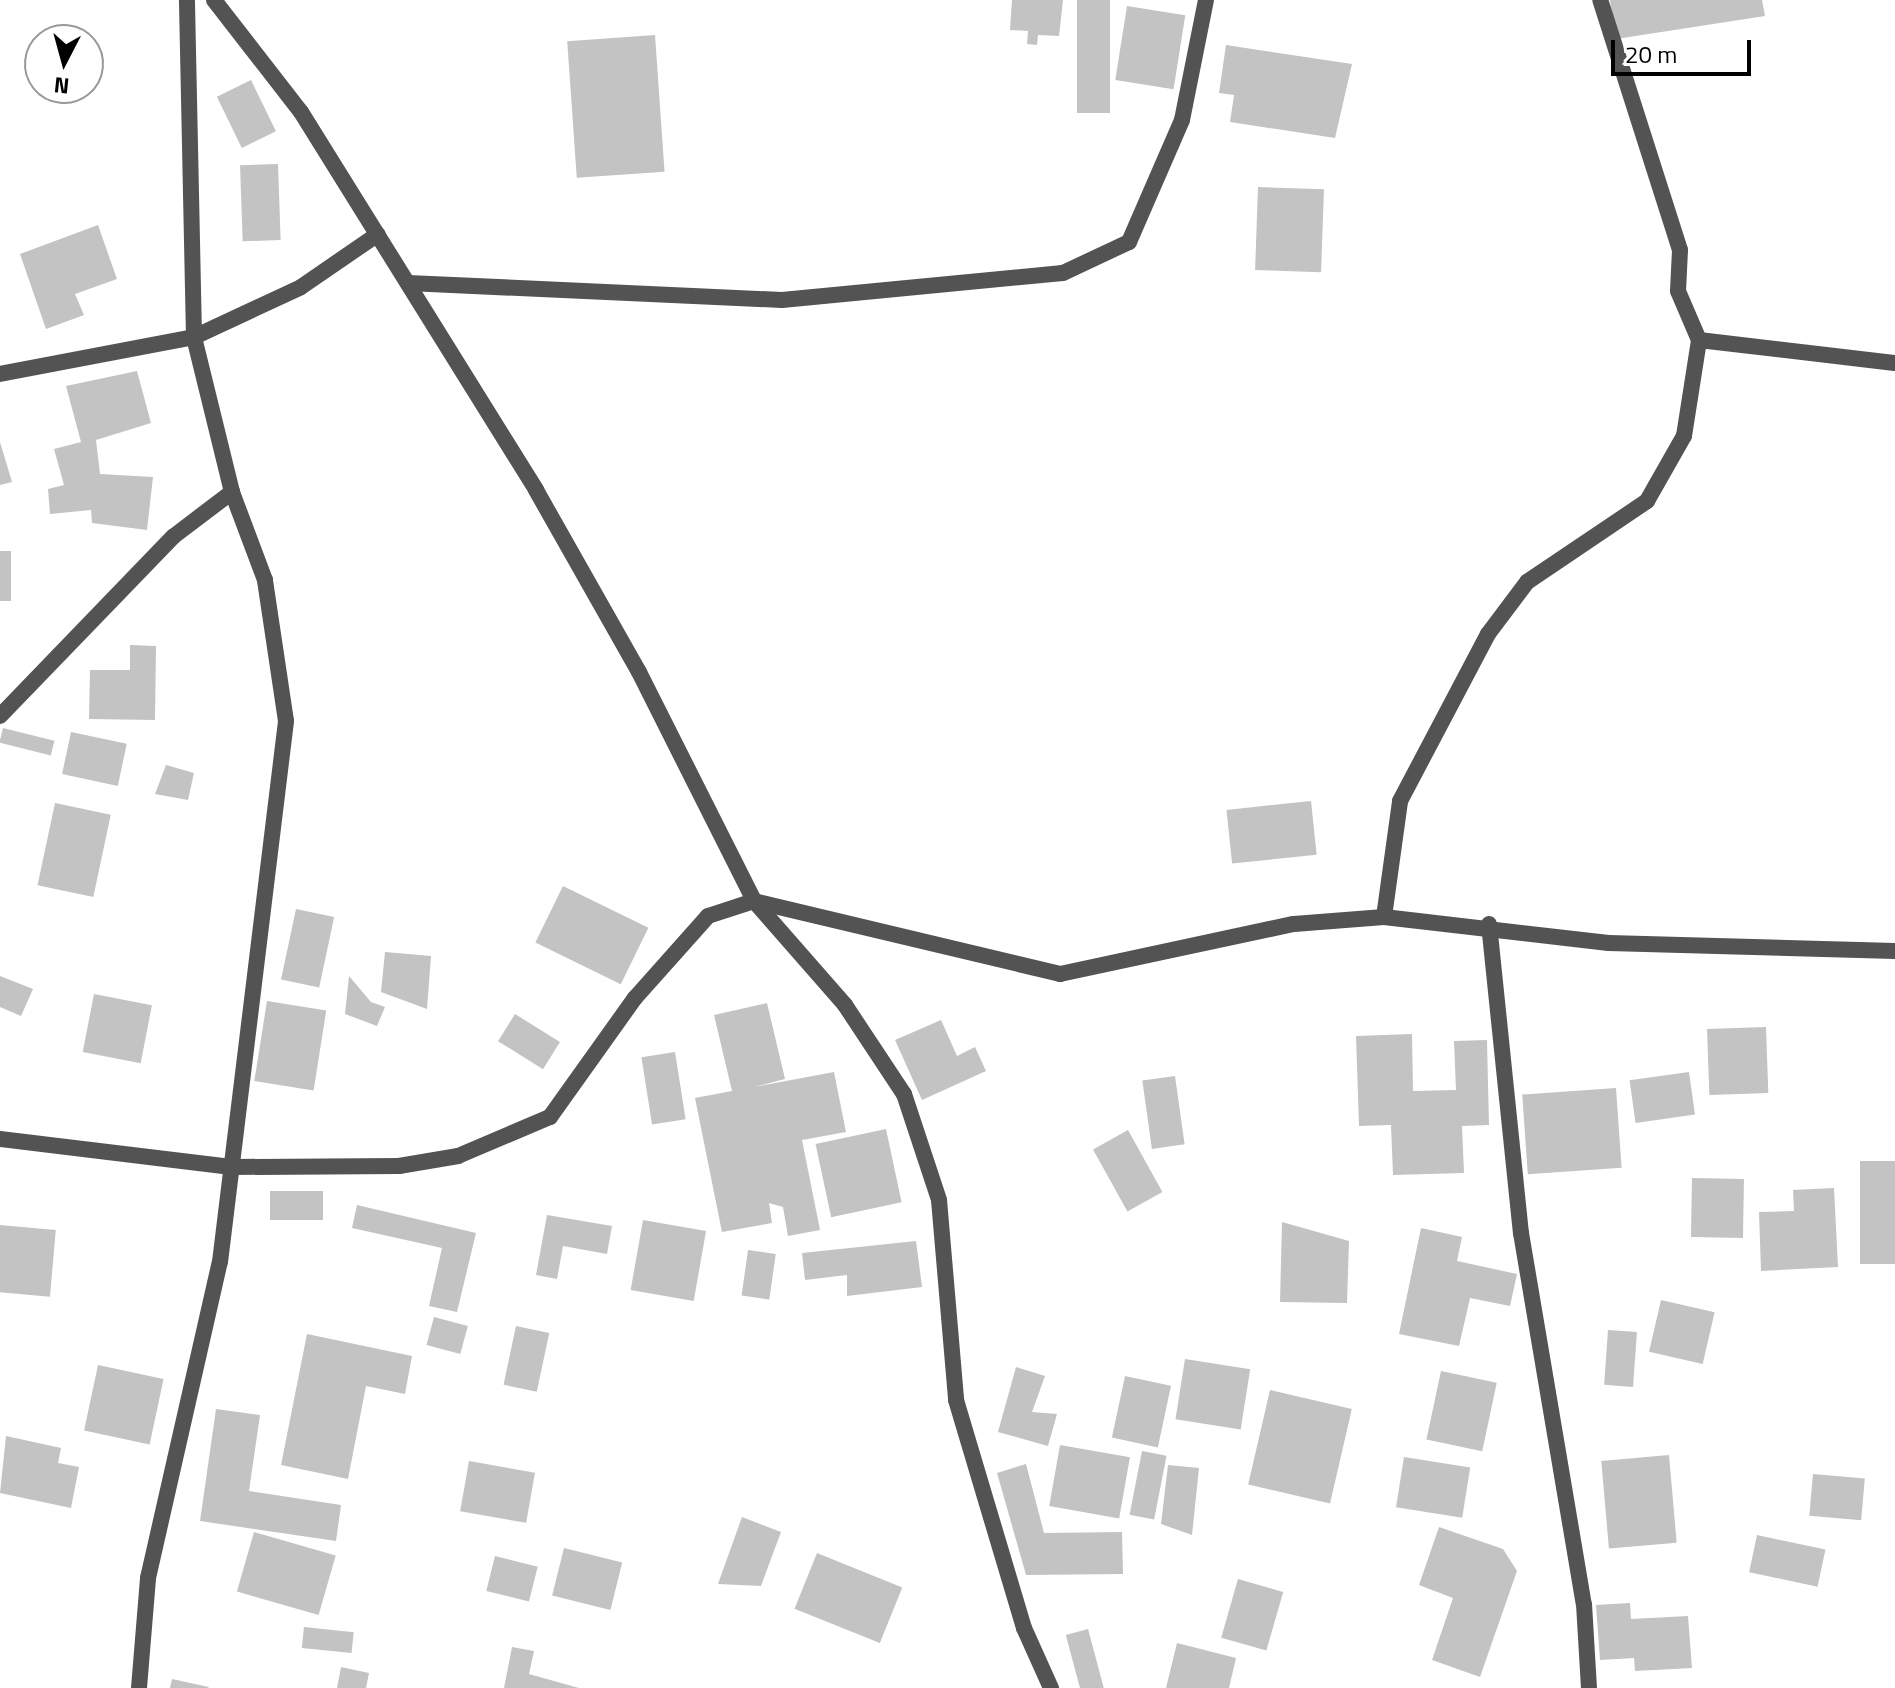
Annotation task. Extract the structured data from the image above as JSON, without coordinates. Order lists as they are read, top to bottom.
{
  "scale_bar": "20 m",
  "north": "bottom"
}
